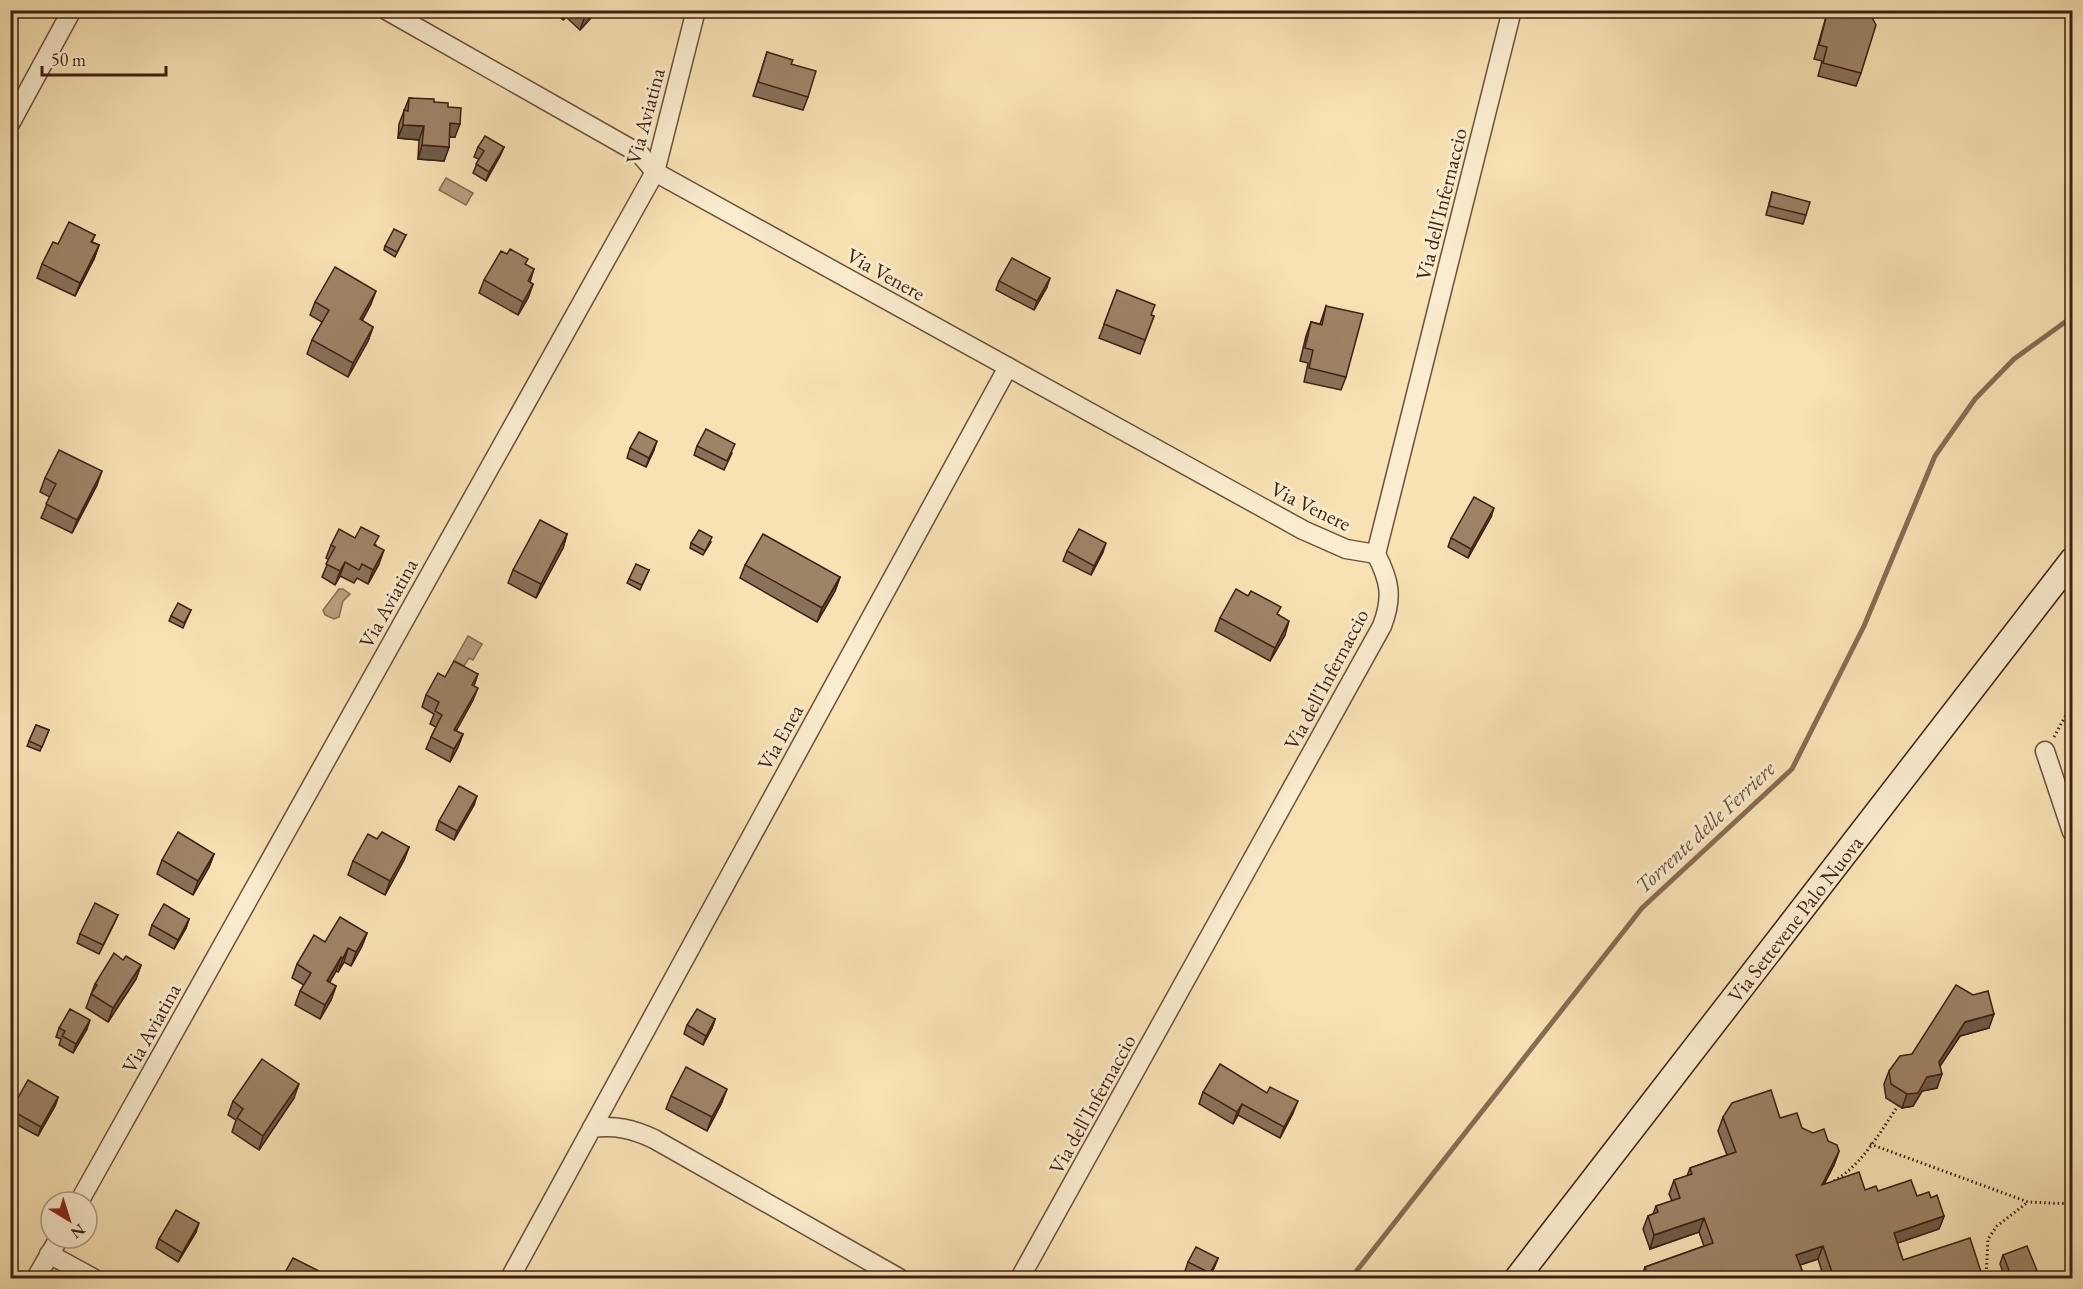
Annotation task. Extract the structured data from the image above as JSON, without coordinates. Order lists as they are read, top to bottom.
{
  "streets": {
    "main road": ["Via Settevene Palo Nuova"],
    "street": [
      "Via Aviatina",
      "Via dell'Infernaccio",
      "Via Venere",
      "Via Enea"
    ]
  },
  "crossings": [
    ["Via Aviatina", "Via Venere"],
    ["Via dell'Infernaccio", "Via Venere"],
    ["Via Venere", "Via Enea"]
  ],
  "water": ["Torrente delle Ferriere"],
  "scale_bar": "50 m",
  "north": "bottom right"
}
